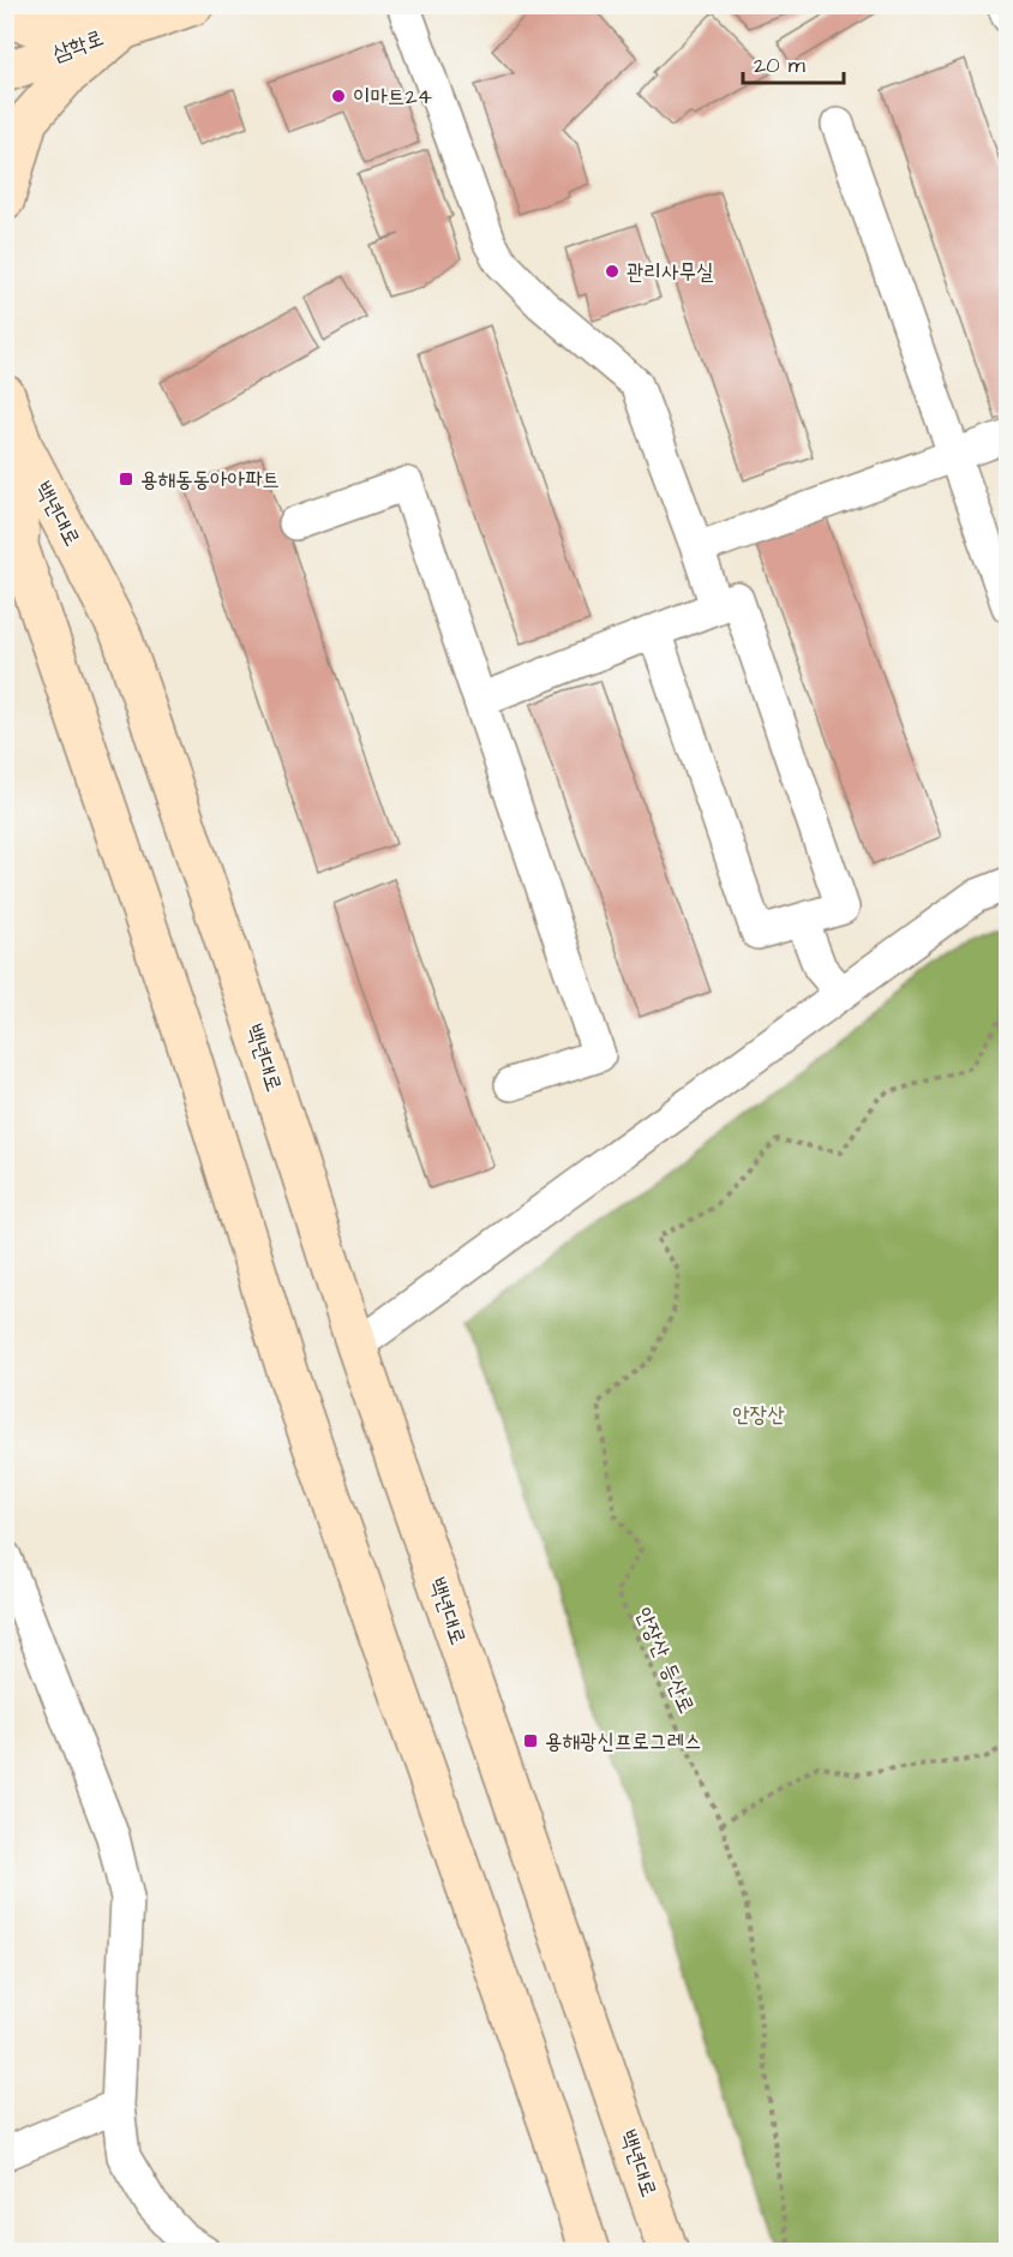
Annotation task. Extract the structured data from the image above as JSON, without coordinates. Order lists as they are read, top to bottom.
{
  "streets": {
    "street": ["삼학로", "백년대로"],
    "path": ["안장산 등산로"]
  },
  "parks": ["안장산"],
  "places": {
    "other": ["이마트24", "관리사무실"],
    "transit": ["용해동동아아파트", "용해광신프로그레스"]
  },
  "scale_bar": "20 m"
}
